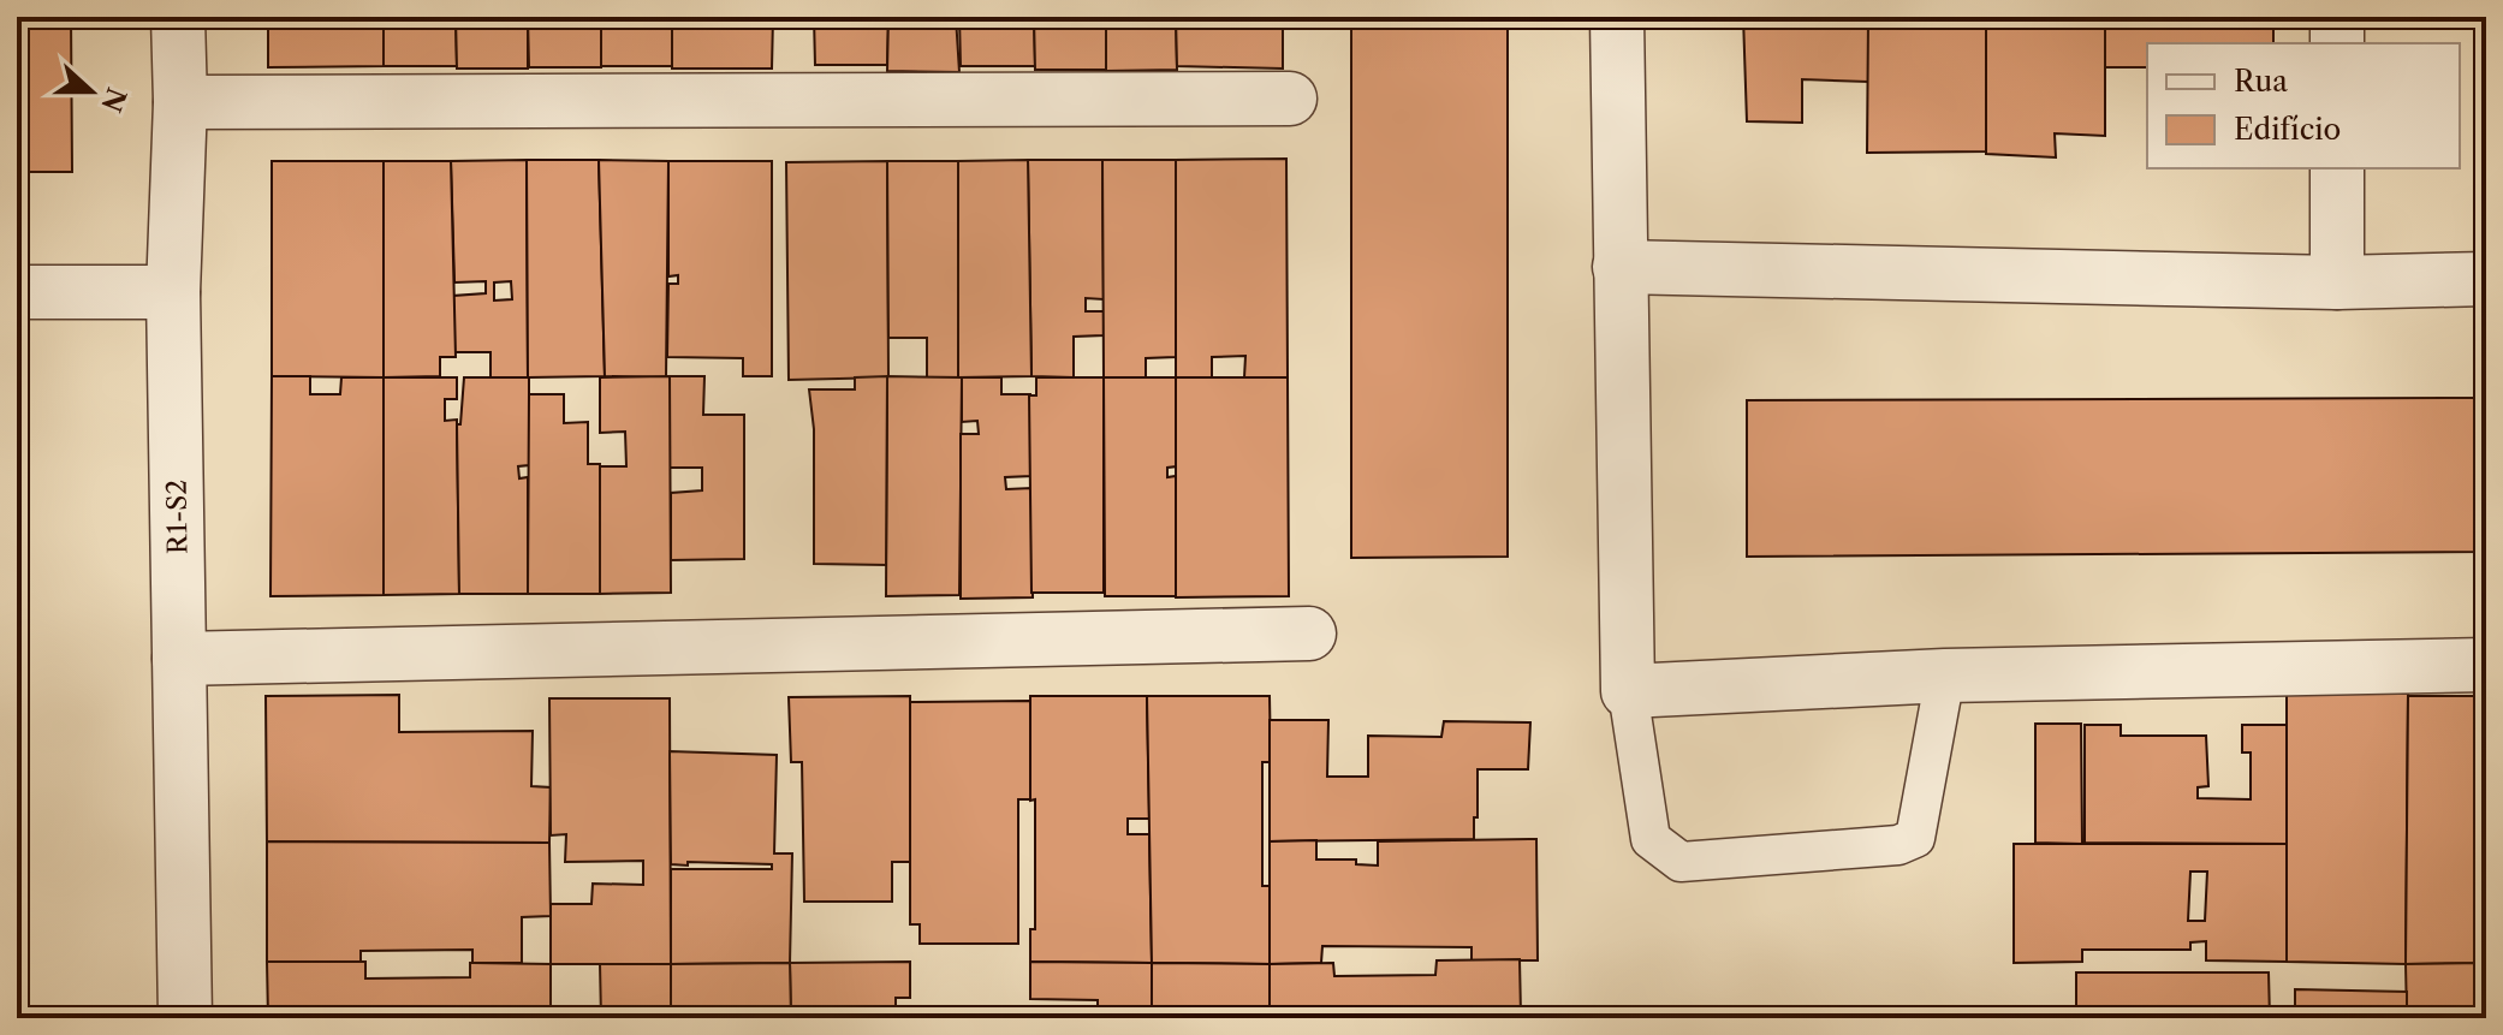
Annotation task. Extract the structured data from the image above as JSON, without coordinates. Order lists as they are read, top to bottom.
{
  "streets": {
    "street": ["R1-S2"]
  },
  "legend": ["Rua", "Edifício"],
  "north": "right"
}
